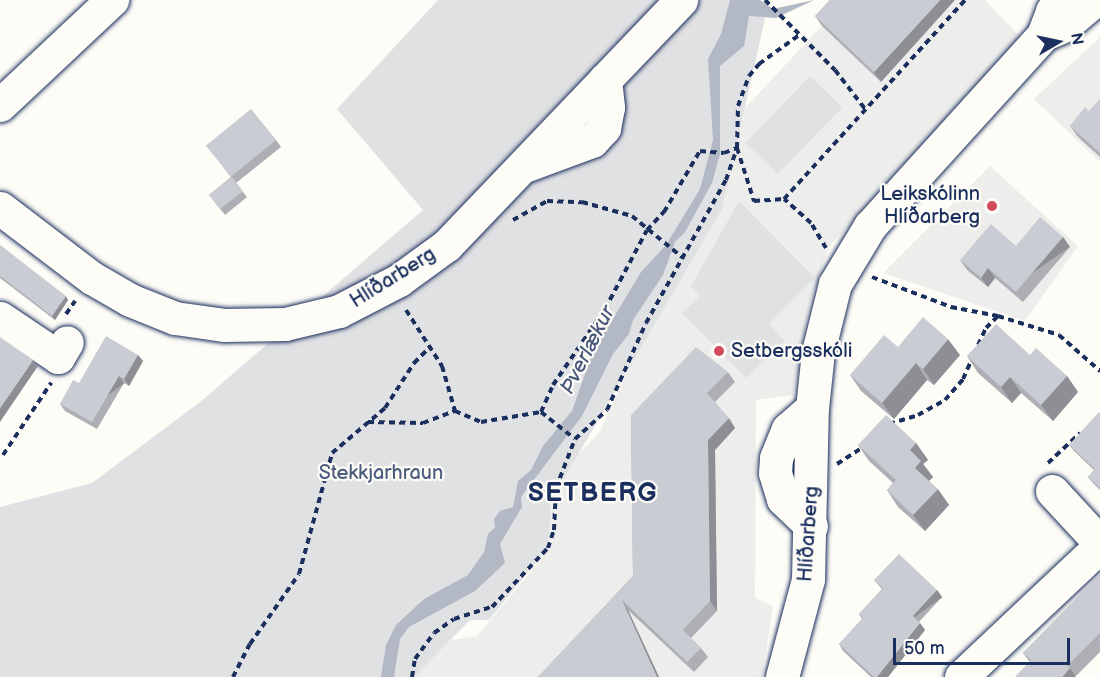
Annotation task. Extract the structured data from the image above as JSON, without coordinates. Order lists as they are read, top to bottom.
{
  "streets": {
    "street": ["Hlíðarberg"]
  },
  "districts": ["SETBERG"],
  "water": ["Þverlækur"],
  "parks": ["Stekkjarhraun"],
  "places": ["Leikskólinn Hlíðarberg", "Setbergsskóli"],
  "scale_bar": "50 m",
  "north": "right"
}
